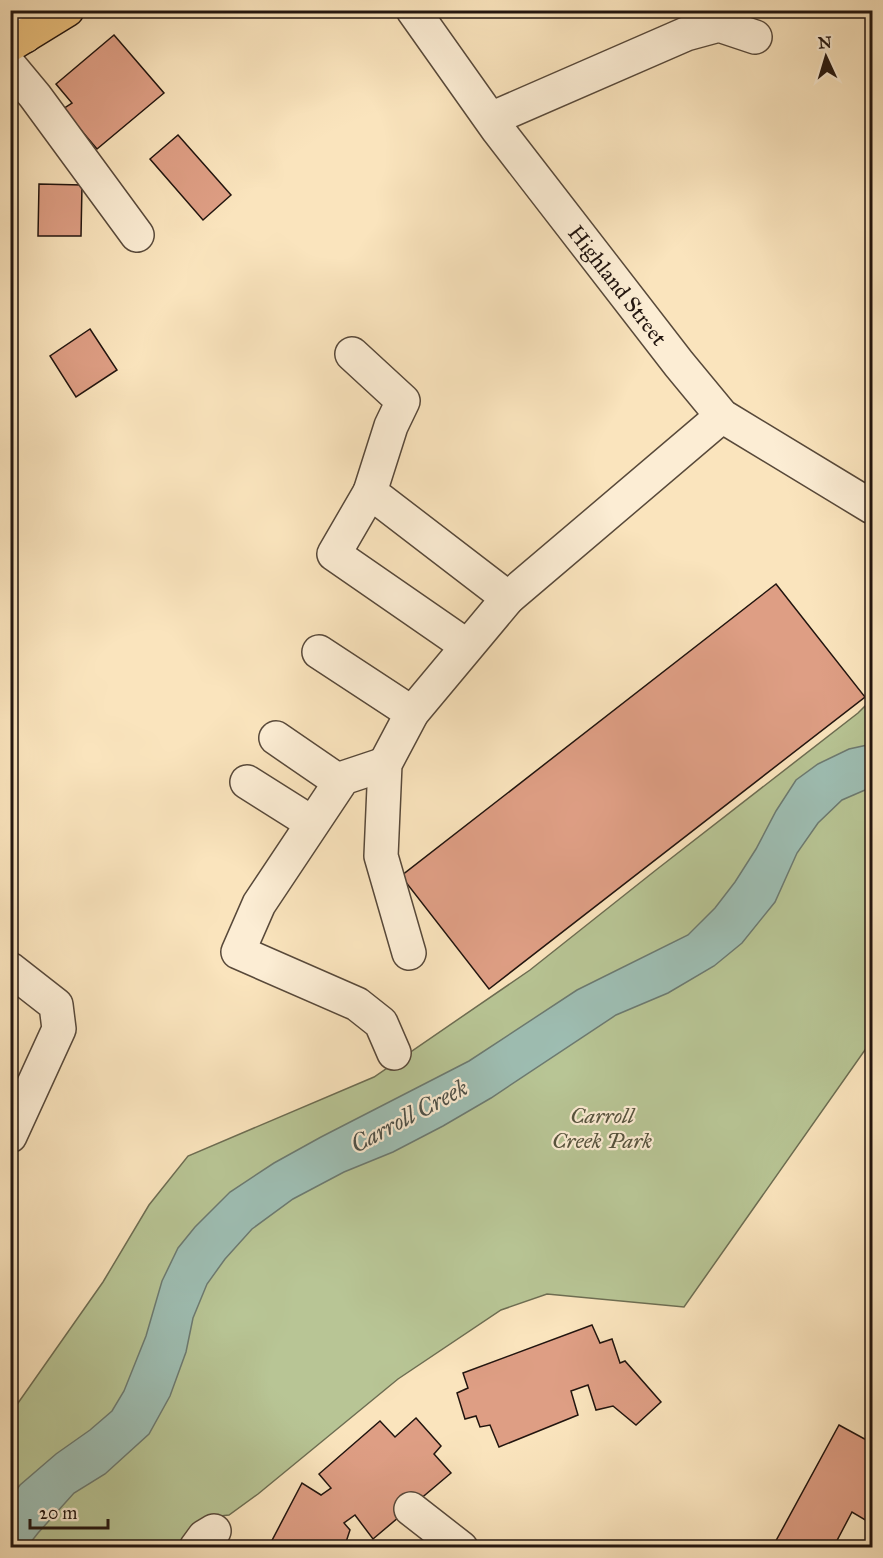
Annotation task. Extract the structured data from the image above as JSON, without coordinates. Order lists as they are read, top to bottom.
{
  "streets": {
    "street": ["Highland Street"]
  },
  "water": ["Carroll Creek"],
  "parks": ["Carroll Creek Park"],
  "scale_bar": "20 m",
  "north": "top"
}
